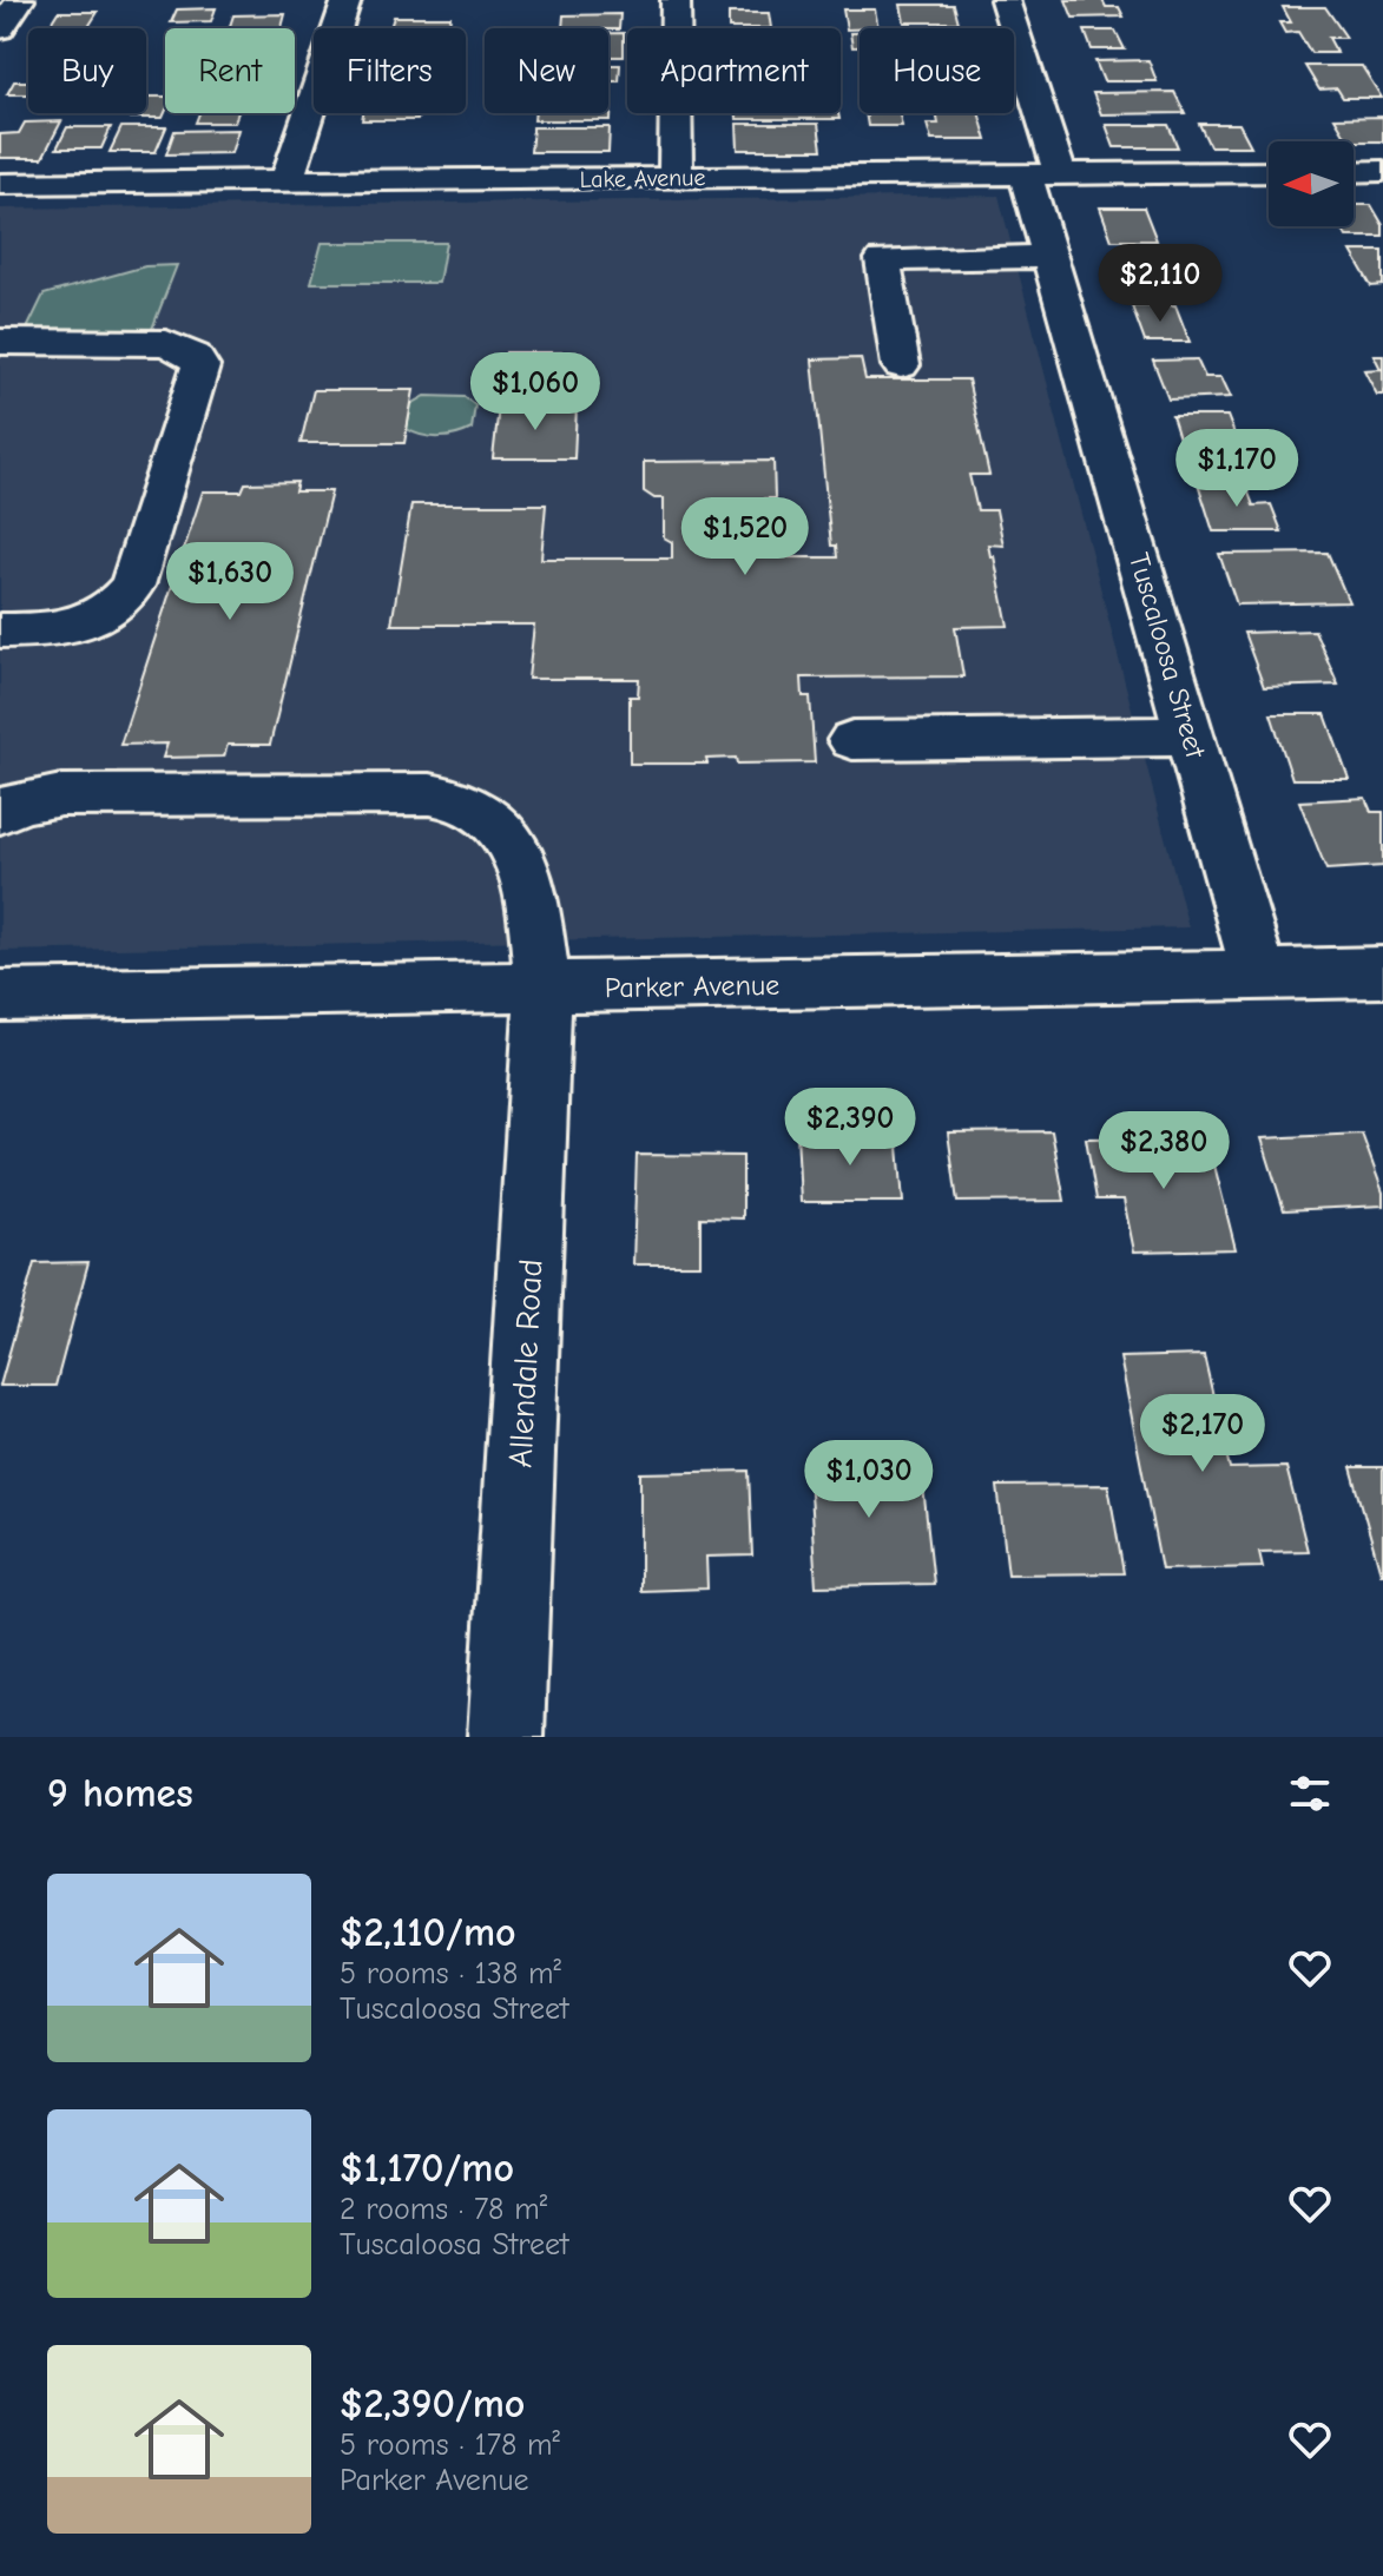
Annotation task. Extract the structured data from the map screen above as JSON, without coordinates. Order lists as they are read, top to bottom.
{
  "streets": {
    "street": [
      "Lake Avenue",
      "Tuscaloosa Street",
      "Parker Avenue",
      "Allendale Road"
    ]
  },
  "crossings": [
    ["Lake Avenue", "Tuscaloosa Street"],
    ["Tuscaloosa Street", "Parker Avenue"],
    ["Parker Avenue", "Allendale Road"]
  ],
  "north": "left",
  "page": {
    "chip": [
      "Buy",
      "Rent",
      "Filters",
      "New",
      "Apartment",
      "House"
    ],
    "price": [
      "$2,110",
      "$1,060",
      "$1,170",
      "$1,520",
      "$1,630",
      "$2,390",
      "$2,380",
      "$2,170",
      "$1,030"
    ],
    "heading": "9 homes",
    "list": [
      {
        "name": "$2,110/mo",
        "note": "5 rooms · 138 m² · Tuscaloosa Street"
      },
      {
        "name": "$1,170/mo",
        "note": "2 rooms · 78 m² · Tuscaloosa Street"
      },
      {
        "name": "$2,390/mo",
        "note": "5 rooms · 178 m² · Parker Avenue"
      }
    ]
  }
}
